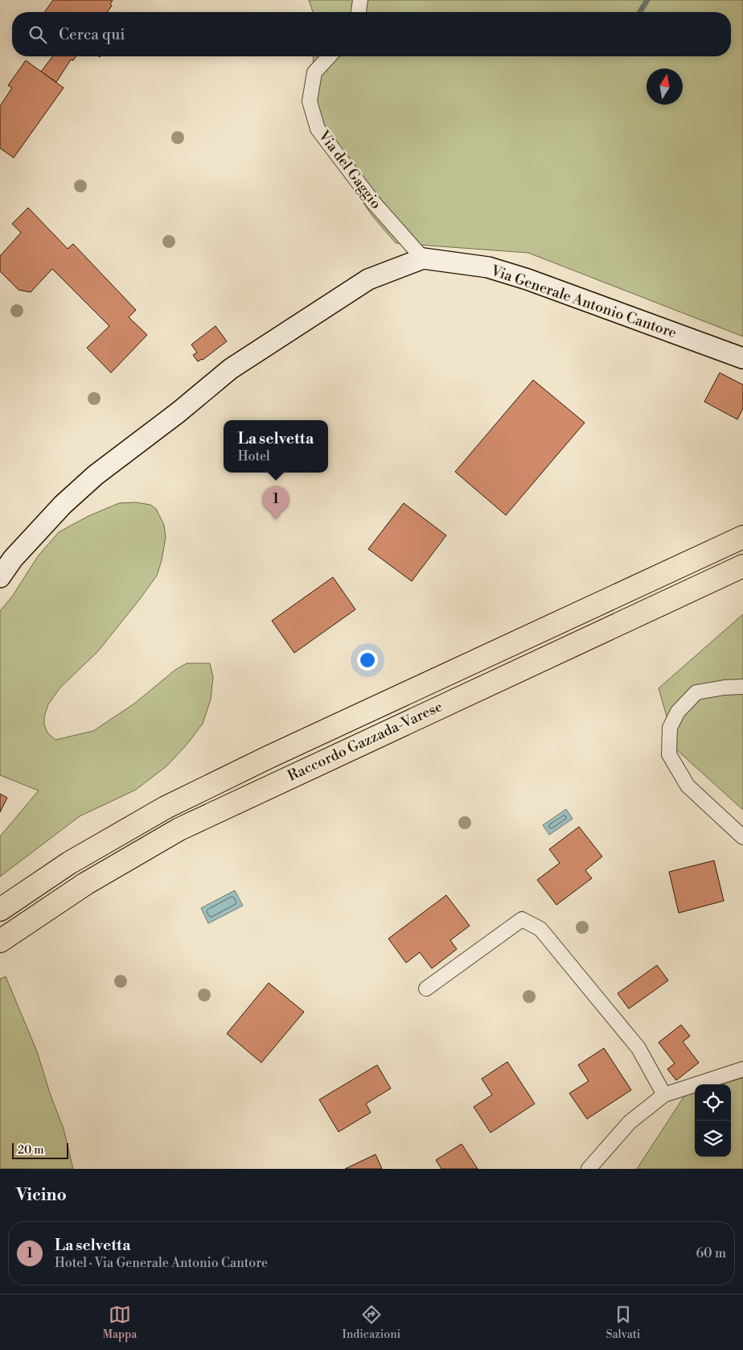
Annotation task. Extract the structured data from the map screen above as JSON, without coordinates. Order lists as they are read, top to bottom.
{
  "streets": {
    "highway": ["Raccordo Gazzada-Varese"],
    "main road": ["Via Generale Antonio Cantore"],
    "street": ["Via del Gaggio"]
  },
  "crossings": [
    ["Via del Gaggio", "Via Generale Antonio Cantore"]
  ],
  "scale_bar": "20 m",
  "north": "top",
  "page": {
    "search": "Cerca qui",
    "popup": ["La selvetta", "Hotel"],
    "pins": "1",
    "scale": "20 m",
    "heading": "Vicino",
    "list": [
      {
        "mark": "1",
        "name": "La selvetta",
        "note": "Hotel · Via Generale Antonio Cantore",
        "value": "60 m"
      }
    ],
    "nav": ["Mappa", "Indicazioni", "Salvati"]
  }
}
